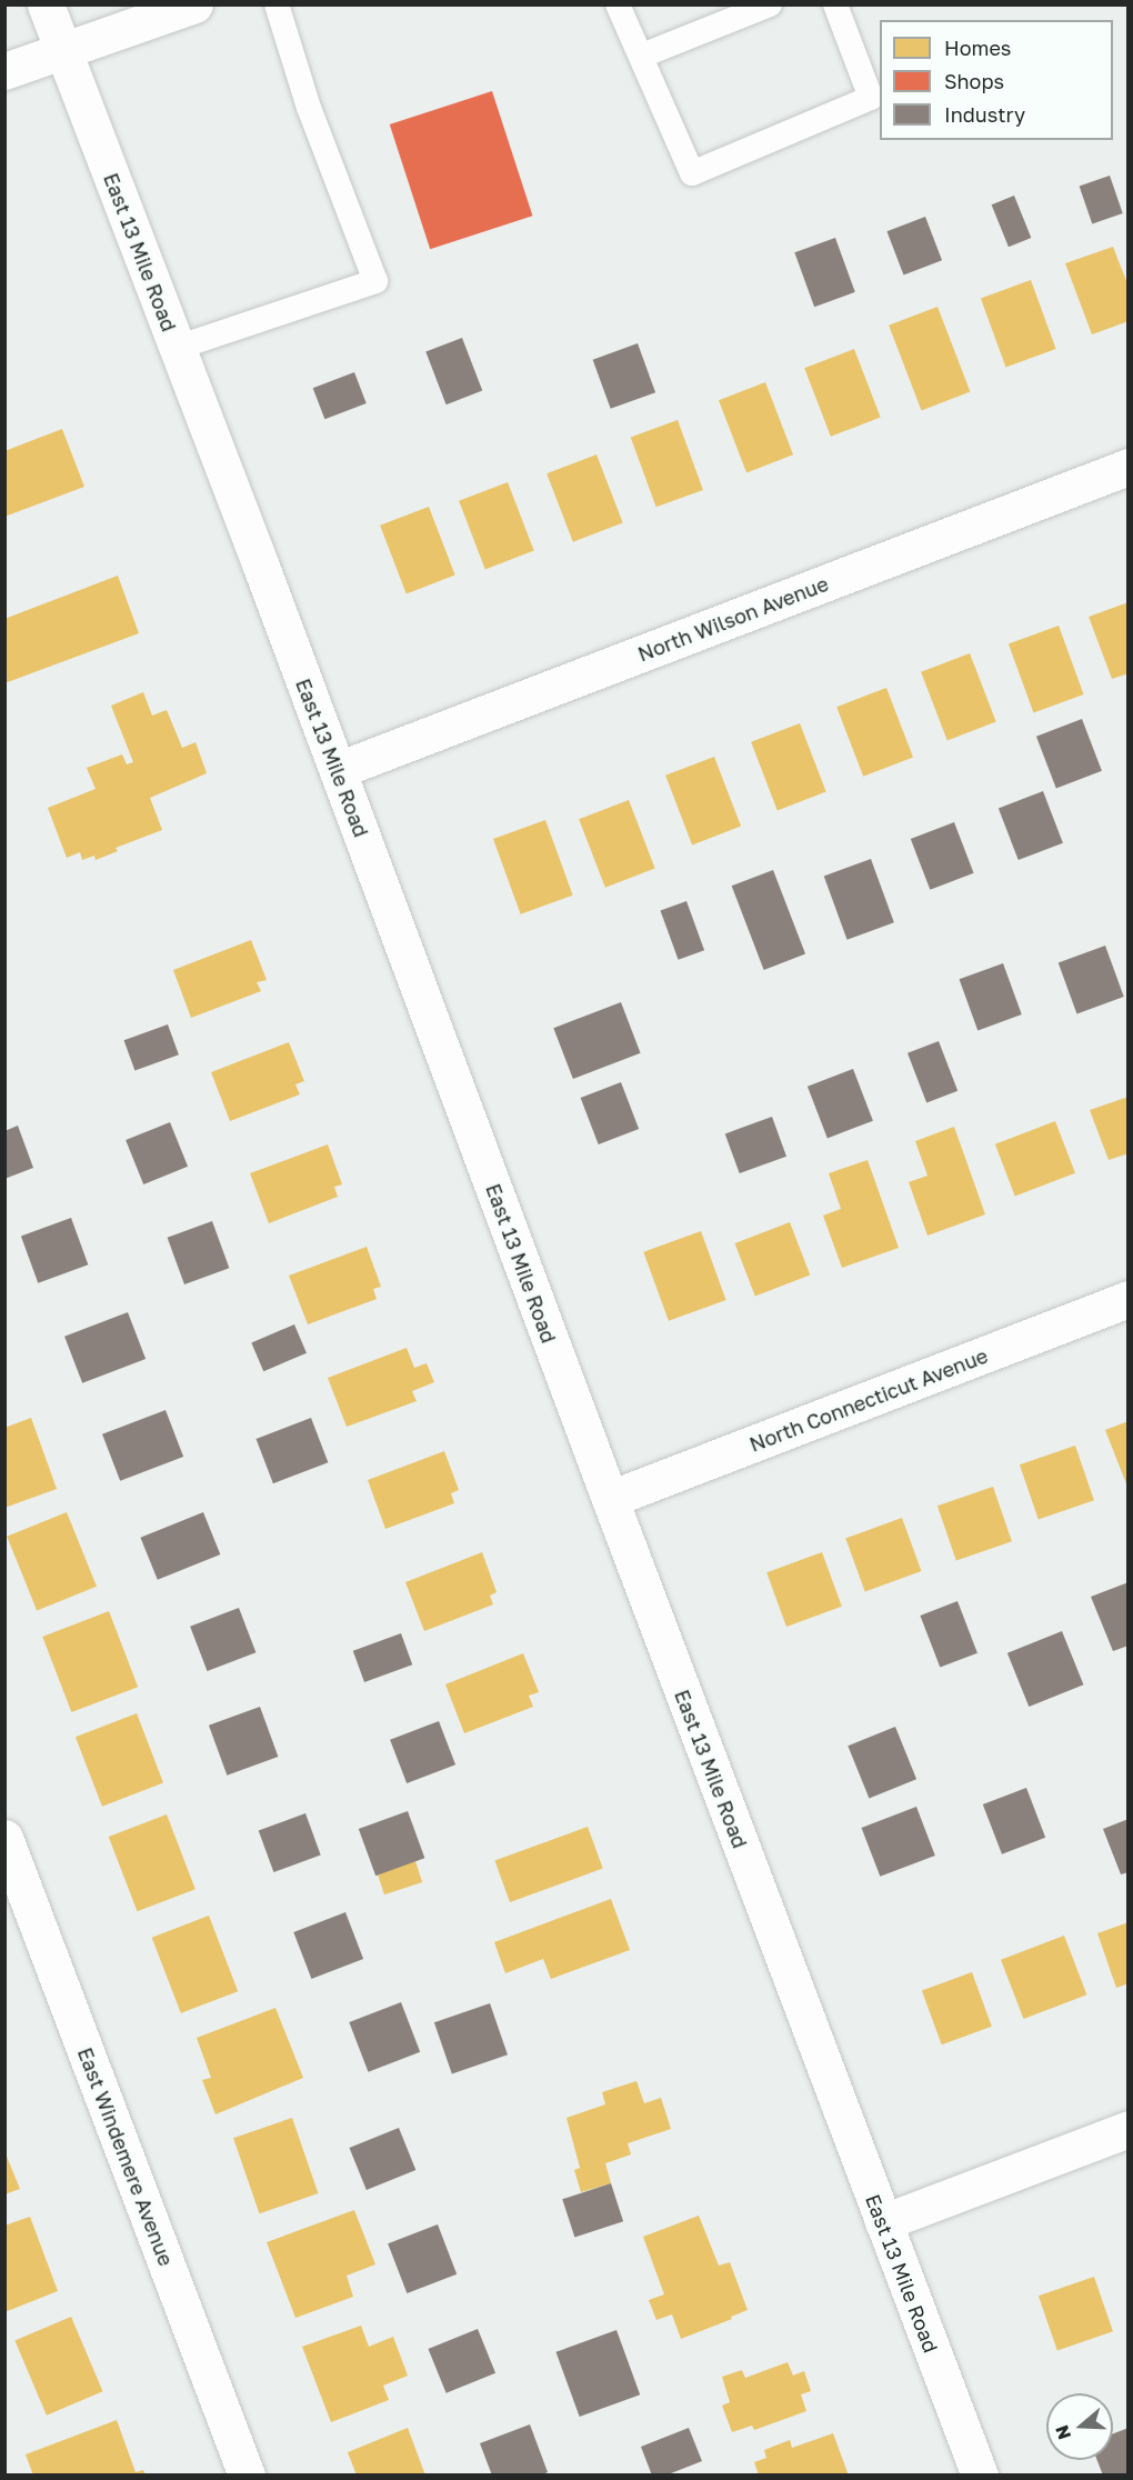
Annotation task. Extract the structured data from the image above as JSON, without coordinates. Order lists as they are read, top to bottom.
{
  "streets": {
    "main road": [
      "East 13 Mile Road",
      "North Wilson Avenue",
      "North Connecticut Avenue",
      "East Windemere Avenue"
    ]
  },
  "crossings": [
    ["East 13 Mile Road", "North Wilson Avenue"],
    ["East 13 Mile Road", "North Connecticut Avenue"]
  ],
  "legend": ["Homes", "Shops", "Industry"],
  "north": "left"
}
